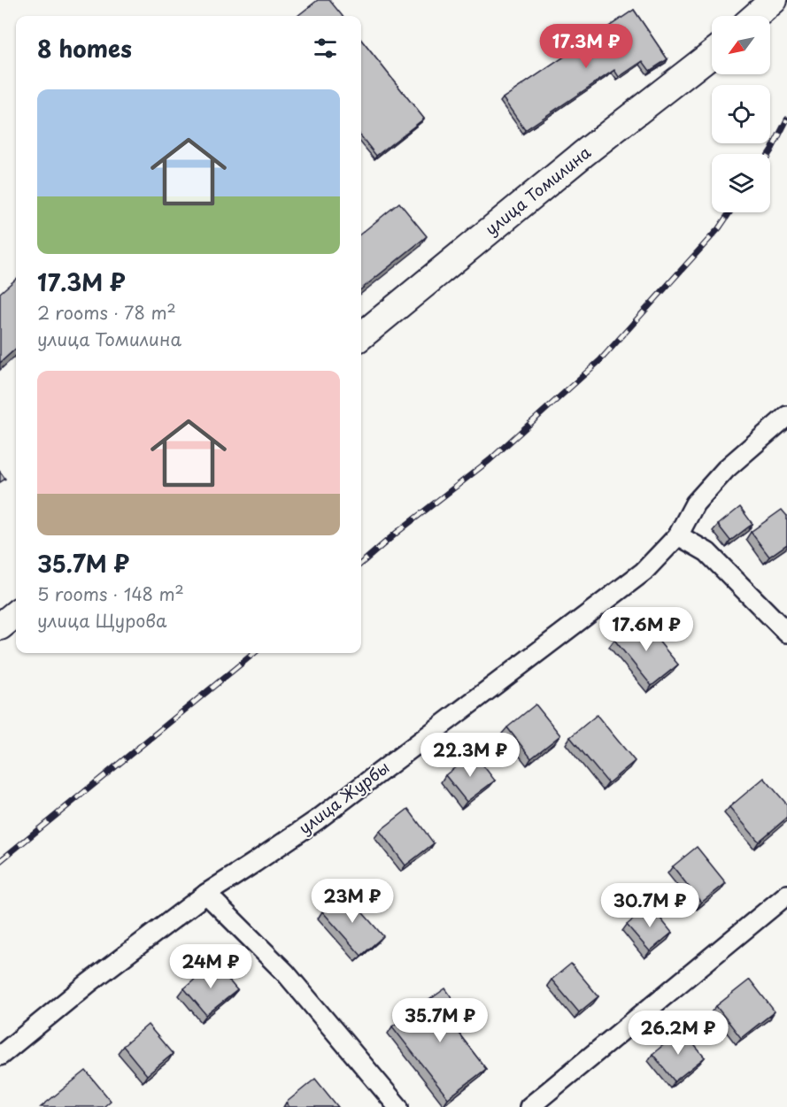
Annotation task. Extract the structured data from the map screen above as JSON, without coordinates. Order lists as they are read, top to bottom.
{
  "streets": {
    "street": ["улица Томилина", "улица Журбы"]
  },
  "north": "bottom left",
  "page": {
    "heading": "8 homes",
    "price": [
      "17.3M ₽",
      "17.6M ₽",
      "22.3M ₽",
      "23M ₽",
      "30.7M ₽",
      "24M ₽",
      "35.7M ₽",
      "26.2M ₽"
    ],
    "list": [
      {
        "name": "17.3M ₽",
        "note": "2 rooms · 78 m² · улица Томилина"
      },
      {
        "name": "35.7M ₽",
        "note": "5 rooms · 148 m² · улица Щурова"
      }
    ]
  }
}
